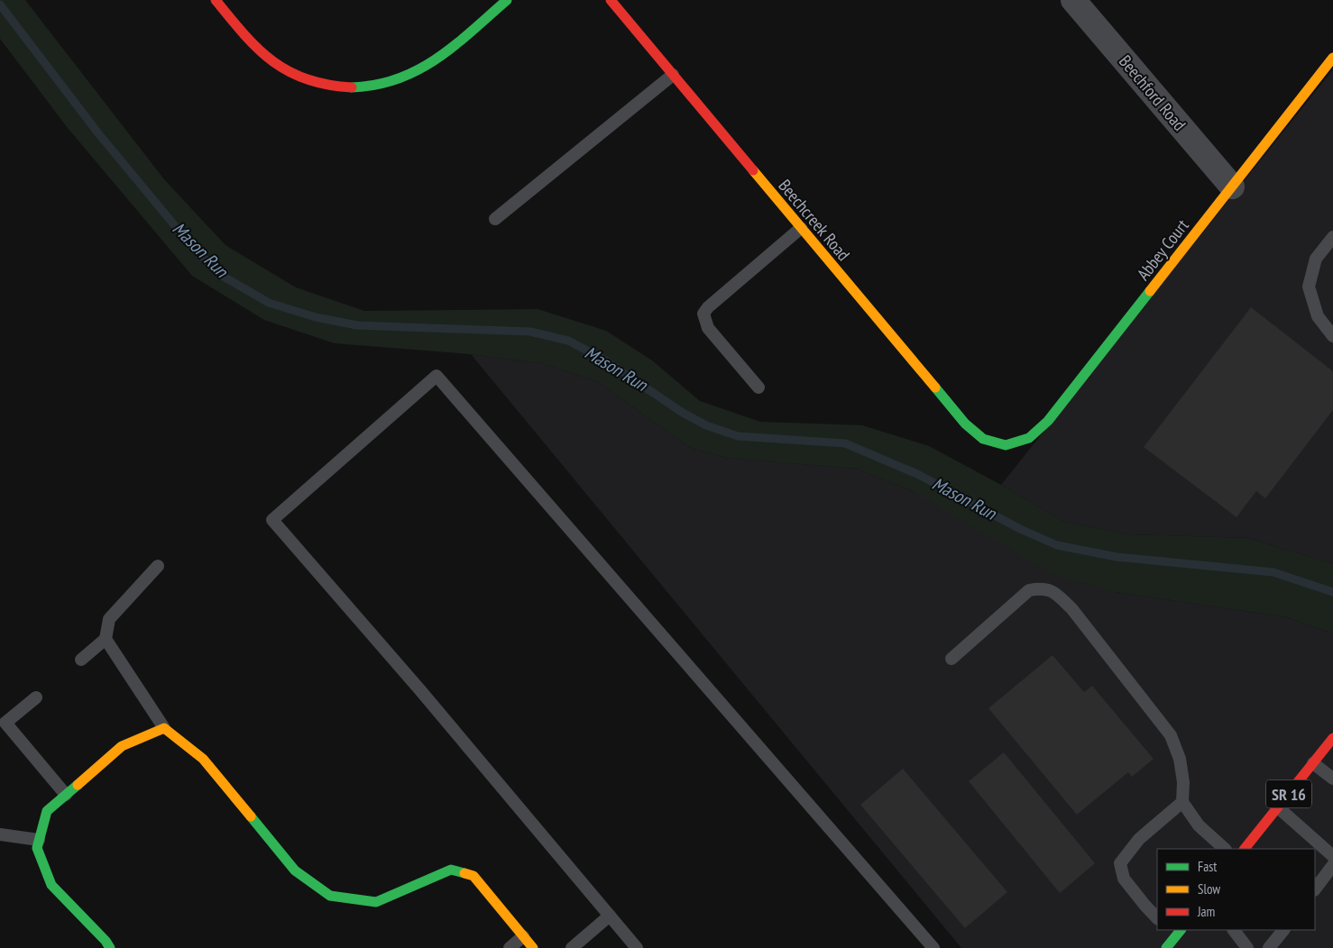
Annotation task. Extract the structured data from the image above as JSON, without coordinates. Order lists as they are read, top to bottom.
{
  "streets": {
    "street": [
      "Beechford Road",
      "Beechcreek Road",
      "Abbey Court",
      "SR 16"
    ]
  },
  "crossings": [
    ["Beechford Road", "Abbey Court"],
    ["Beechcreek Road", "Abbey Court"]
  ],
  "water": ["Mason Run"],
  "legend": ["Fast", "Slow", "Jam"]
}
